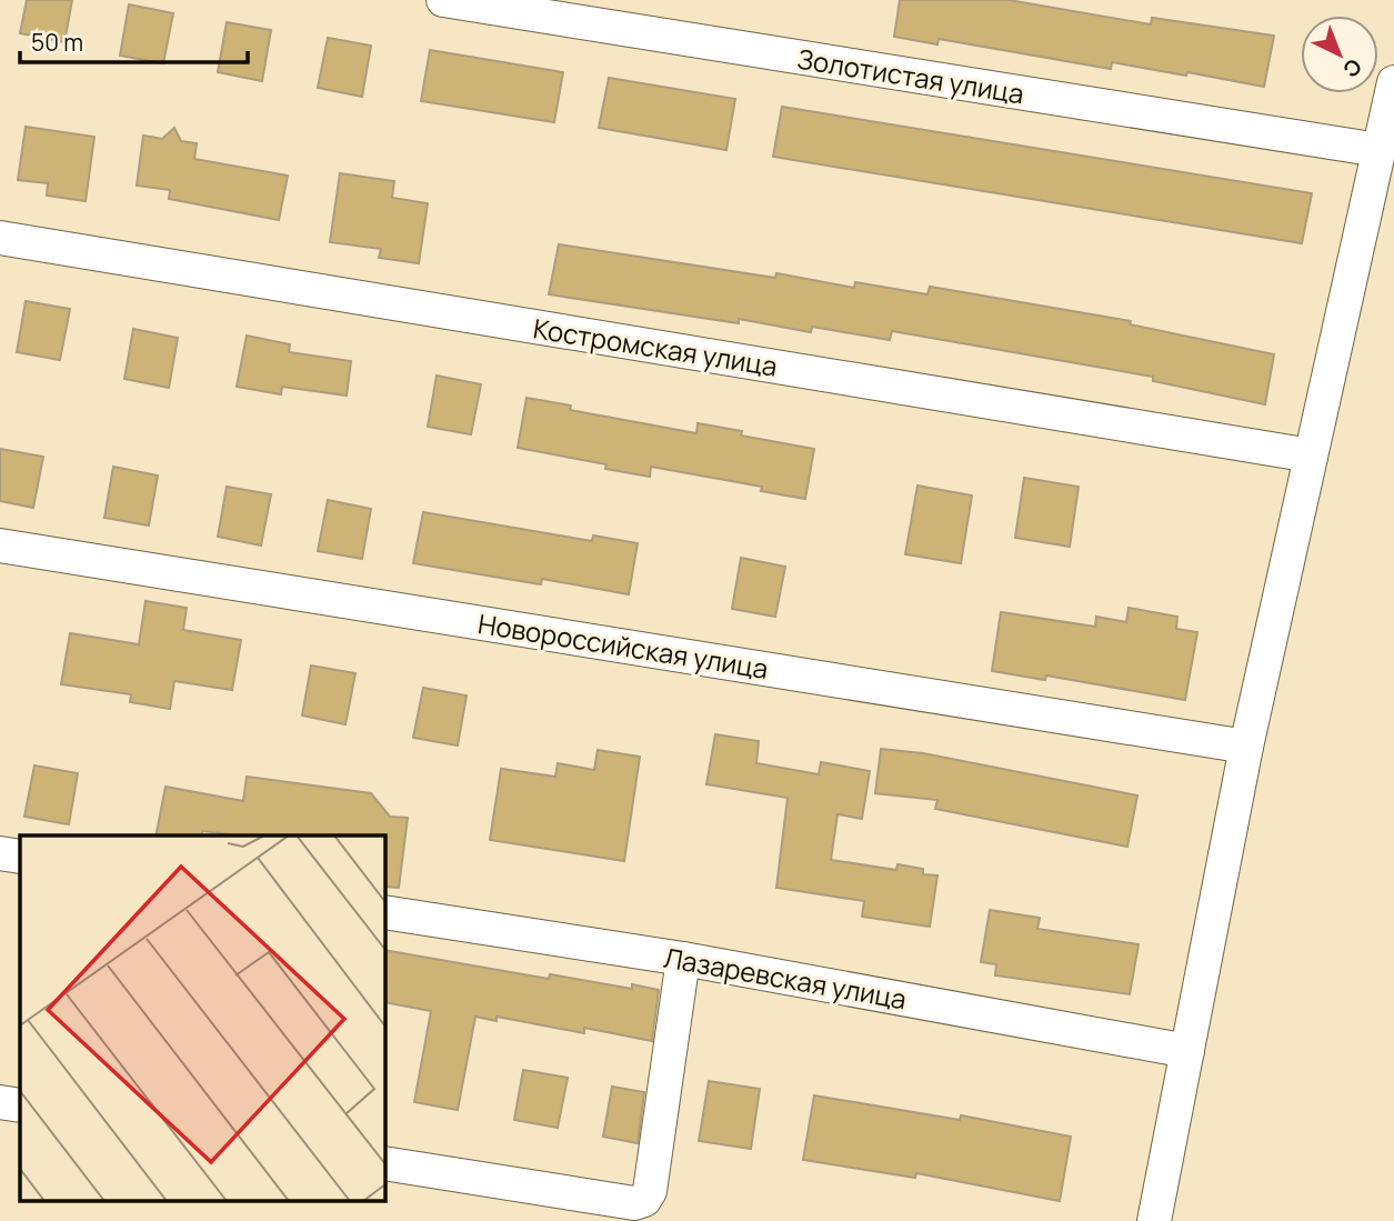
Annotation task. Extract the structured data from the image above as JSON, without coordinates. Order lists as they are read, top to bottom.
{
  "streets": {
    "street": [
      "Золотистая улица",
      "Костромская улица",
      "Новороссийская улица",
      "Лазаревская улица"
    ]
  },
  "scale_bar": "50 m",
  "north": "bottom right"
}
